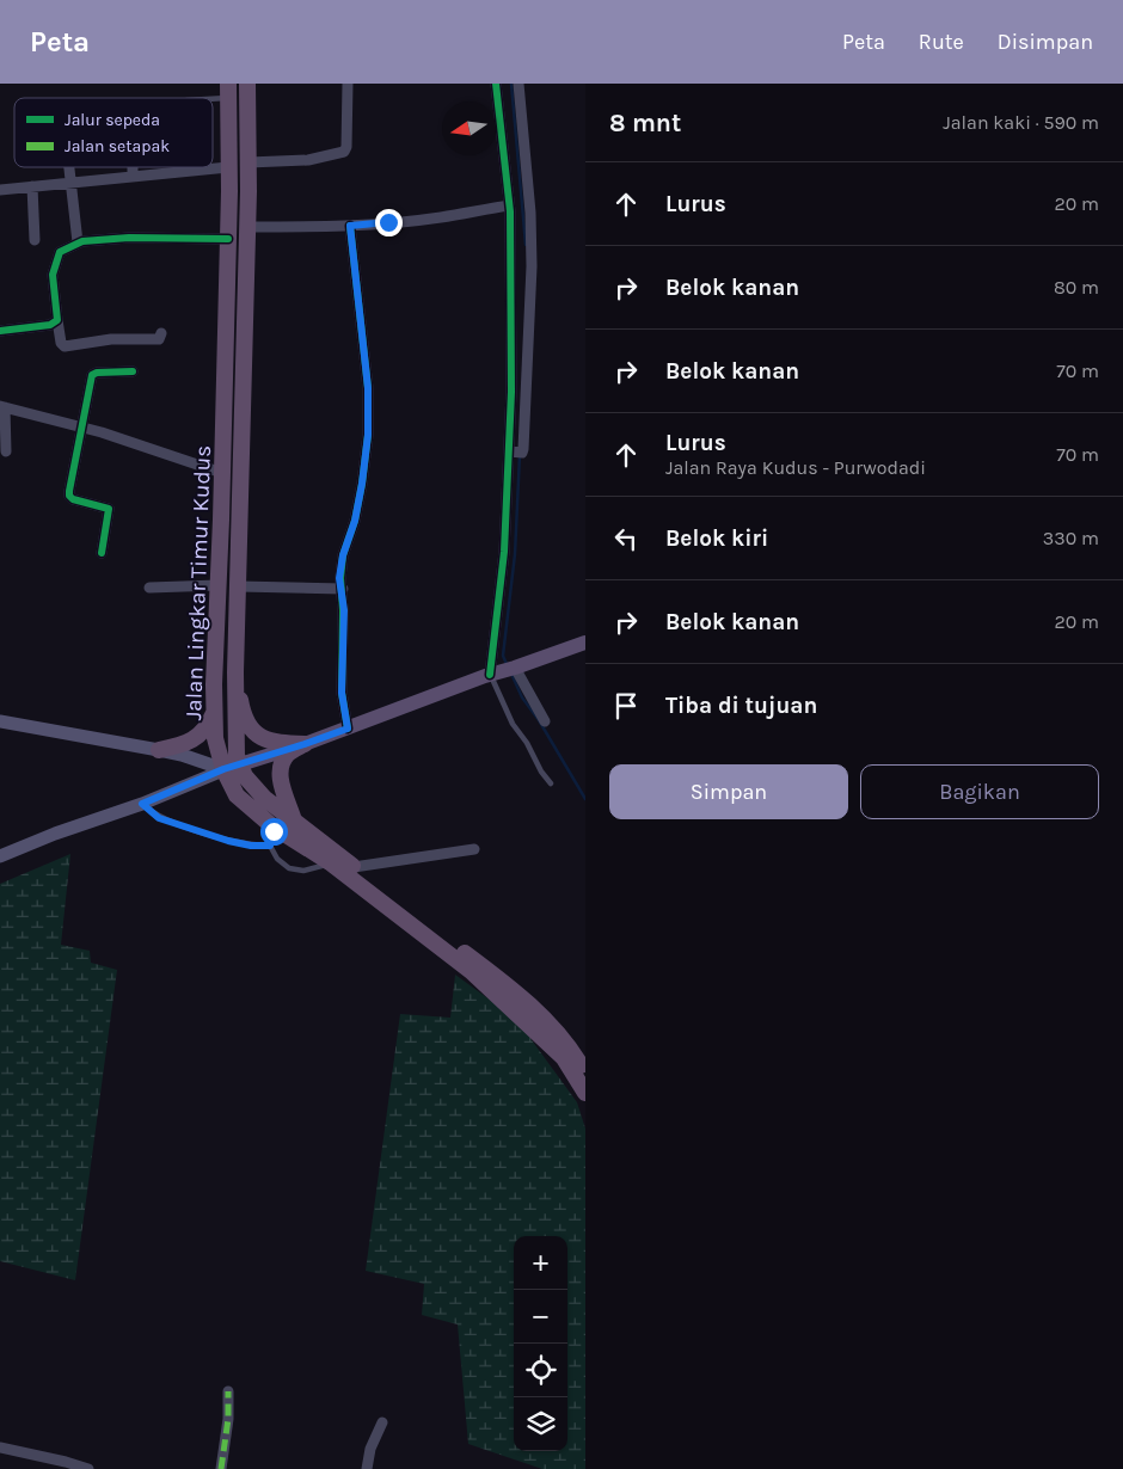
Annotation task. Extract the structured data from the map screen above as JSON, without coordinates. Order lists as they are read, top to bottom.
{
  "streets": {
    "highway": ["Jalan Lingkar Timur Kudus"]
  },
  "legend": ["Jalur sepeda", "Jalan setapak"],
  "north": "left",
  "page": {
    "header": "Peta",
    "nav": ["Peta", "Rute", "Disimpan"],
    "heading": ["8 mnt", "Jalan kaki · 590 m"],
    "list": [
      ["Lurus", "20 m"],
      ["Belok kanan", "80 m"],
      ["Belok kanan", "70 m"],
      ["Lurus", "Jalan Raya Kudus - Purwodadi", "70 m"],
      ["Belok kiri", "330 m"],
      ["Belok kanan", "20 m"],
      "Tiba di tujuan"
    ],
    "buttons": ["Simpan", "Bagikan"],
    "map_buttons": ["+", "−"]
  }
}
